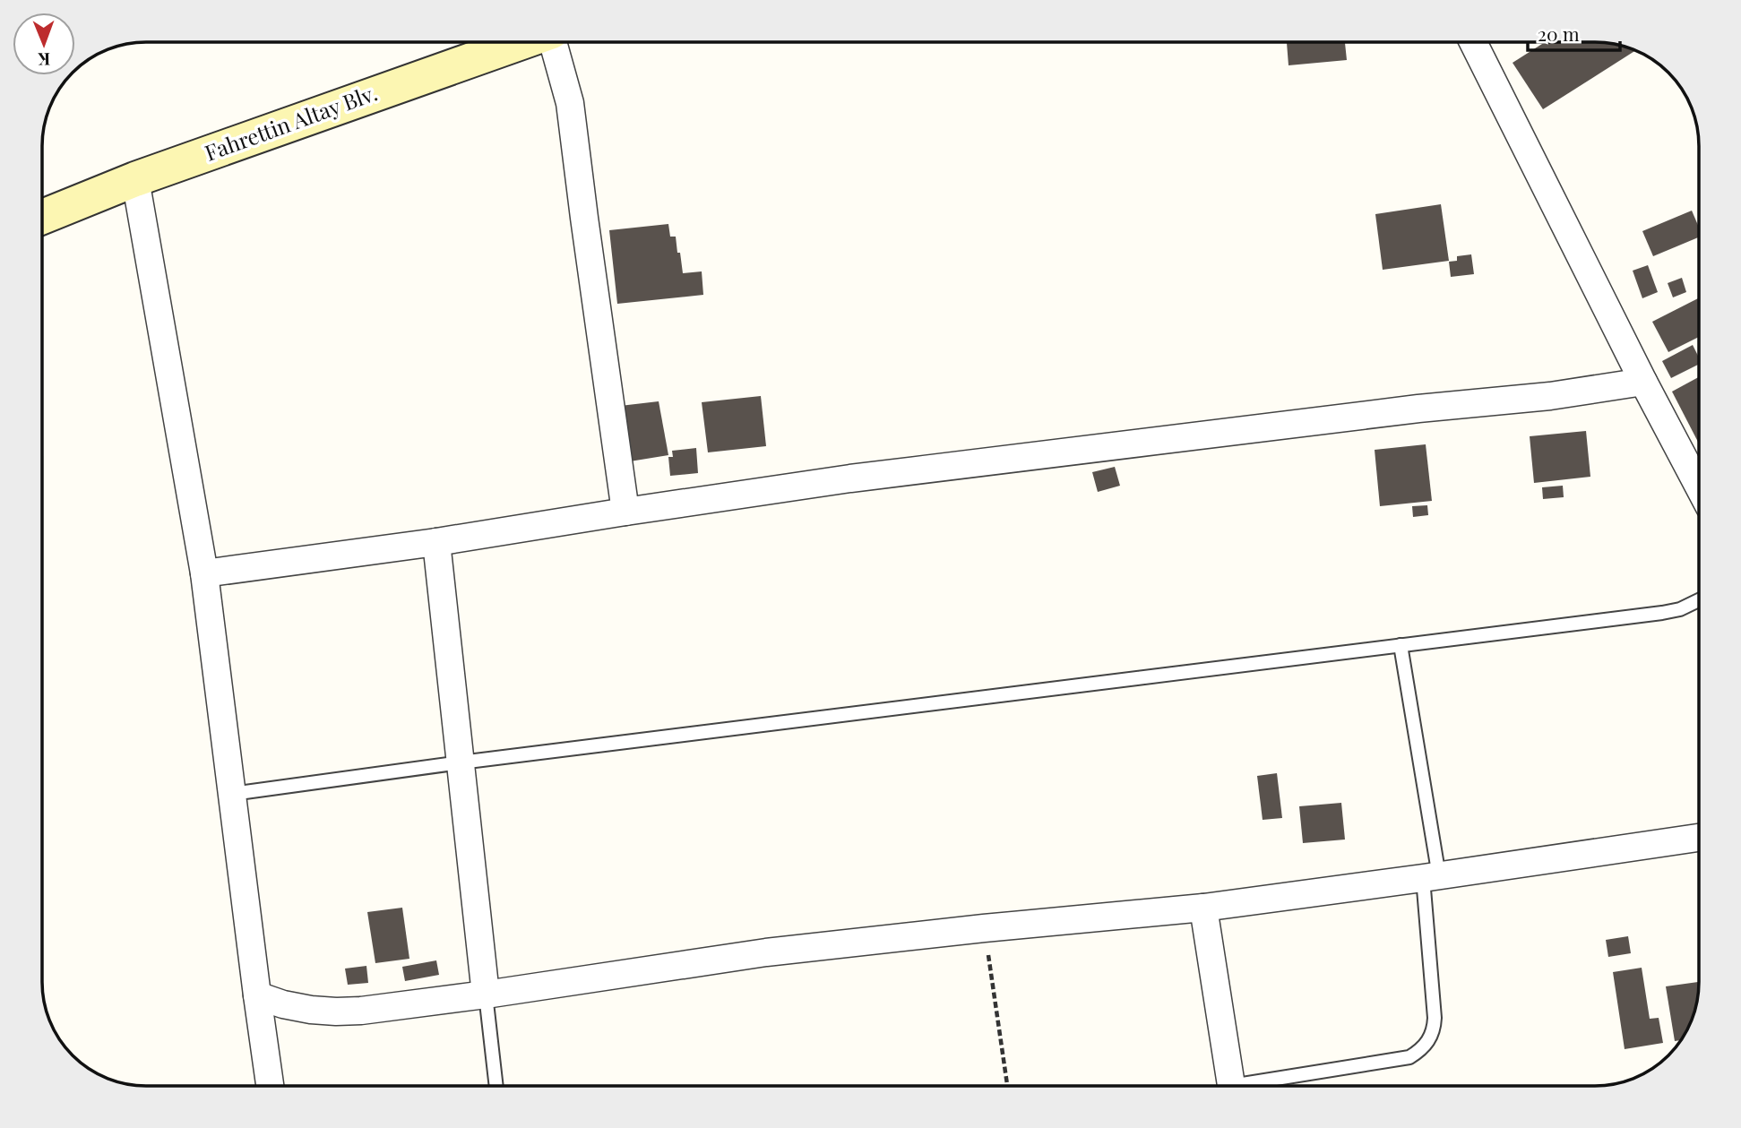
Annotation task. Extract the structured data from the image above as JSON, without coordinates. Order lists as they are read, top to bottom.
{
  "streets": {
    "street": ["Fahrettin Altay Blv."]
  },
  "scale_bar": "20 m",
  "north": "bottom"
}
